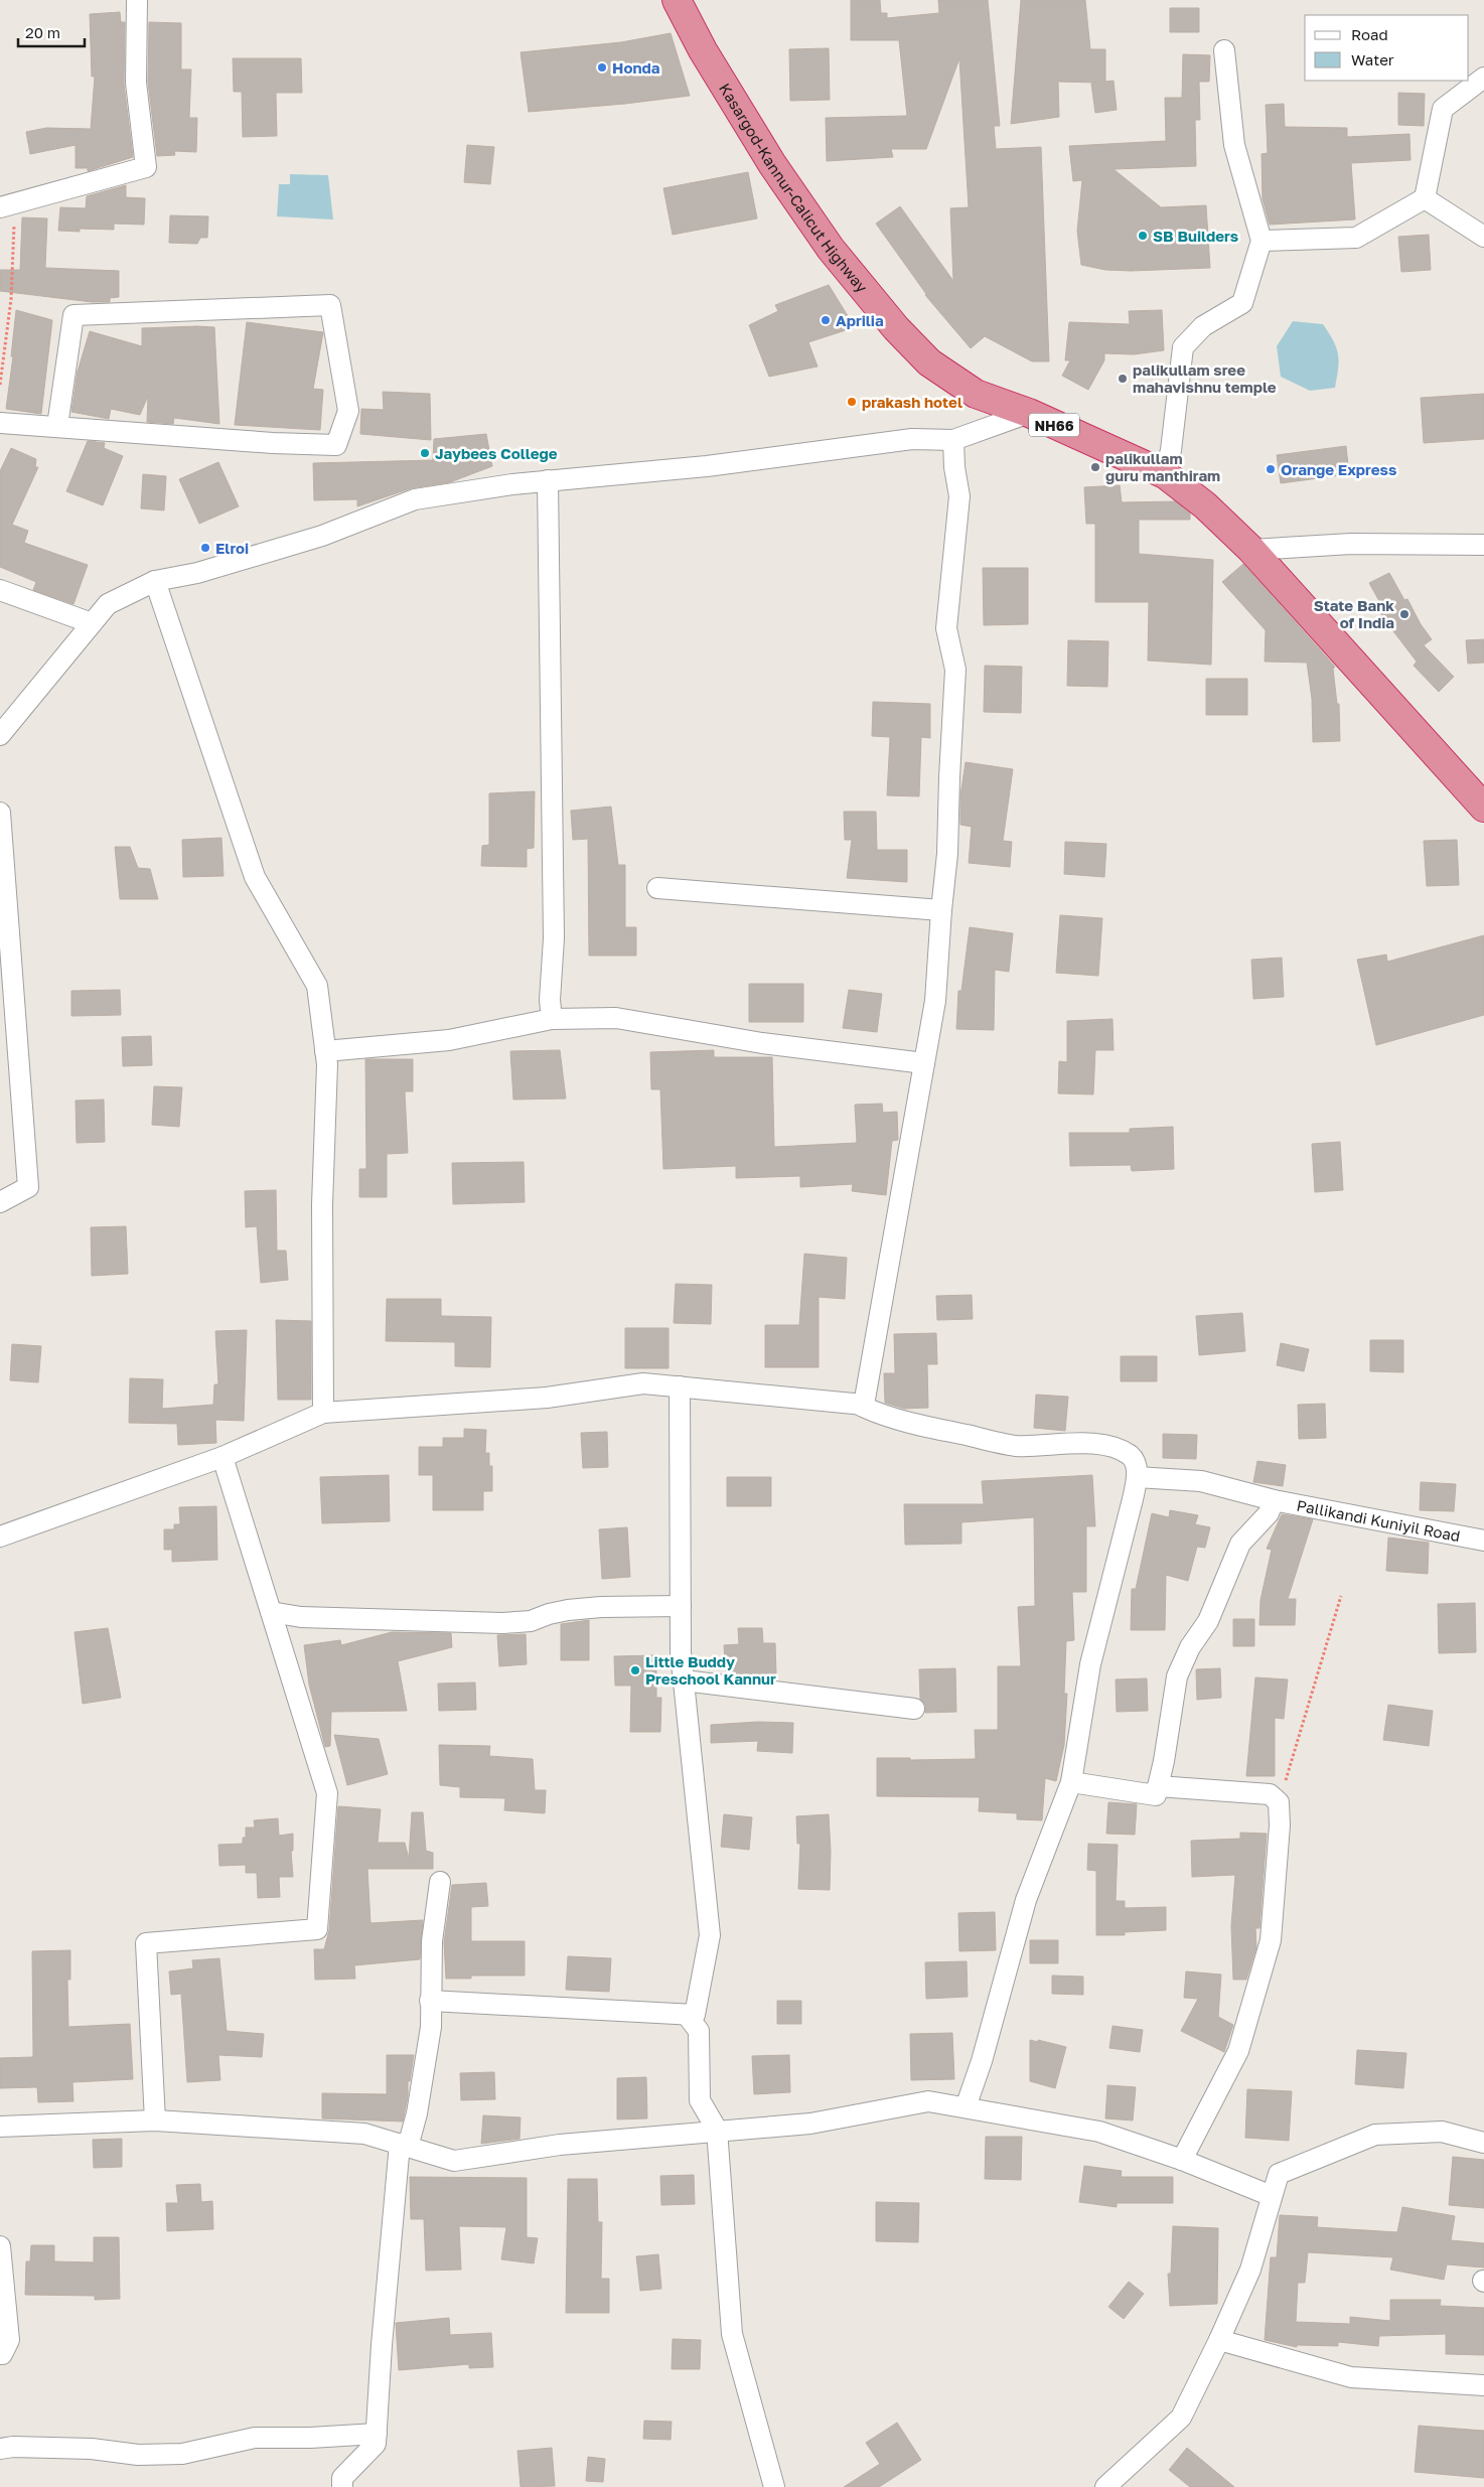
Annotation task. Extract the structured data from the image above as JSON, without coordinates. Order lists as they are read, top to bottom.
{
  "streets": {
    "highway": ["Kasargod-Kannur-Calicut Highway", "NH66"],
    "street": ["Pallikandi Kuniyil Road"]
  },
  "places": [
    "Honda",
    "SB Builders",
    "Aprilia",
    "palikullam sree mahavishnu temple",
    "prakash hotel",
    "Jaybees College",
    "palikullam guru manthiram",
    "Orange Express",
    "Elroi",
    "State Bank of India",
    "Little Buddy Preschool Kannur"
  ],
  "legend": ["Road", "Water"],
  "scale_bar": "20 m"
}
